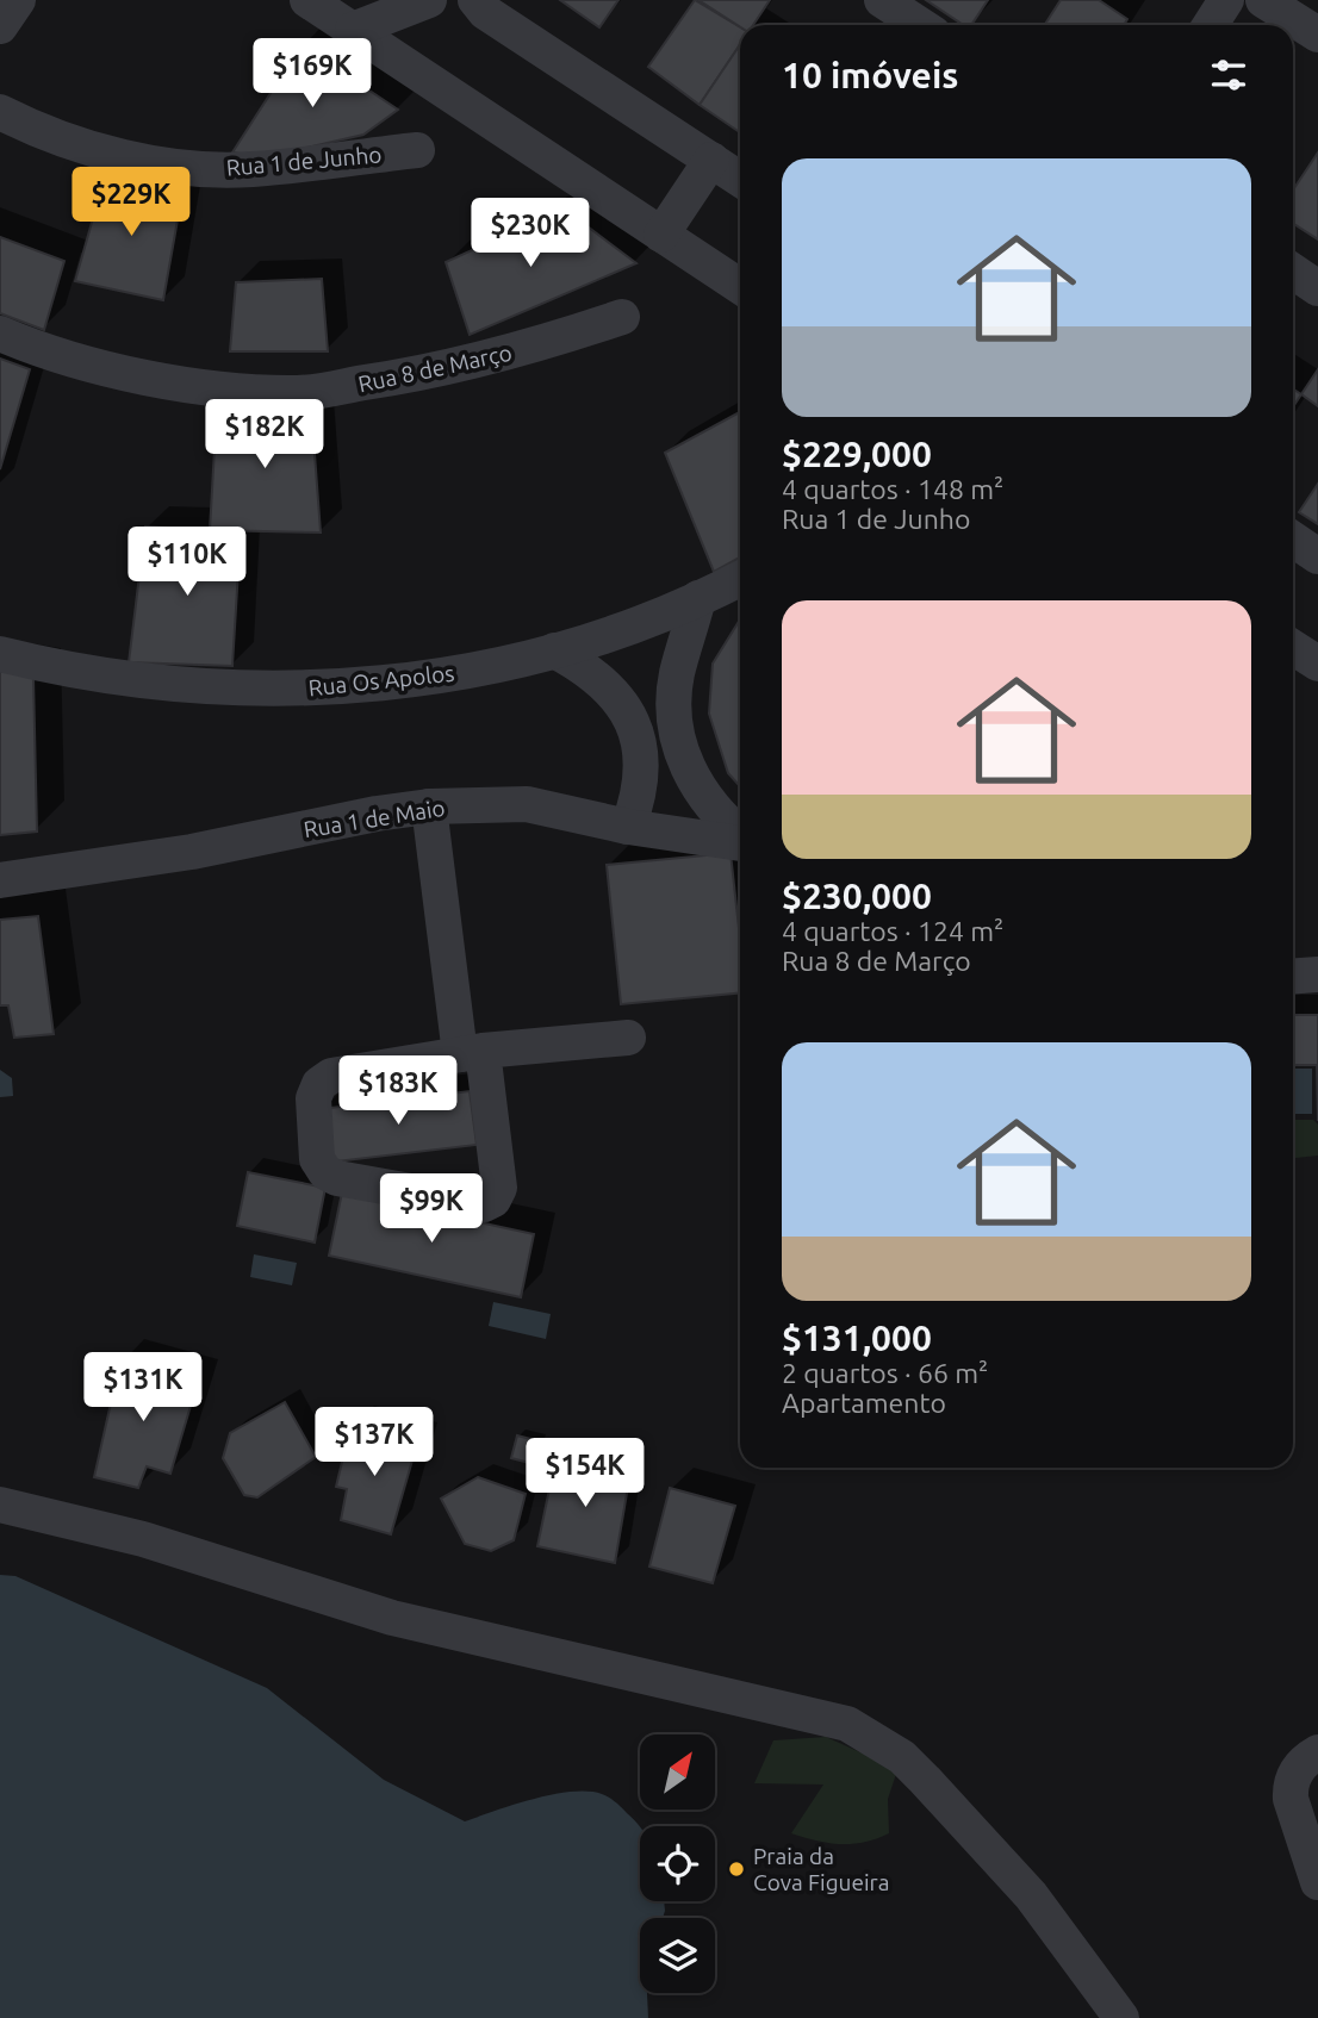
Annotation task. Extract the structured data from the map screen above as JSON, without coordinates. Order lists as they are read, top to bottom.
{
  "streets": {
    "street": [
      "Rua 1 de Junho",
      "Rua 8 de Março",
      "Rua Os Apolos",
      "Rua 1 de Maio"
    ]
  },
  "places": ["Praia da Cova Figueira"],
  "north": "top right",
  "page": {
    "heading": "10 imóveis",
    "price": [
      "$169K",
      "$229K",
      "$230K",
      "$182K",
      "$110K",
      "$183K",
      "$99K",
      "$131K",
      "$137K",
      "$154K"
    ],
    "list": [
      {
        "name": "$229,000",
        "note": "4 quartos · 148 m² · Rua 1 de Junho"
      },
      {
        "name": "$230,000",
        "note": "4 quartos · 124 m² · Rua 8 de Março"
      },
      {
        "name": "$131,000",
        "note": "2 quartos · 66 m² · Apartamento"
      }
    ]
  }
}
